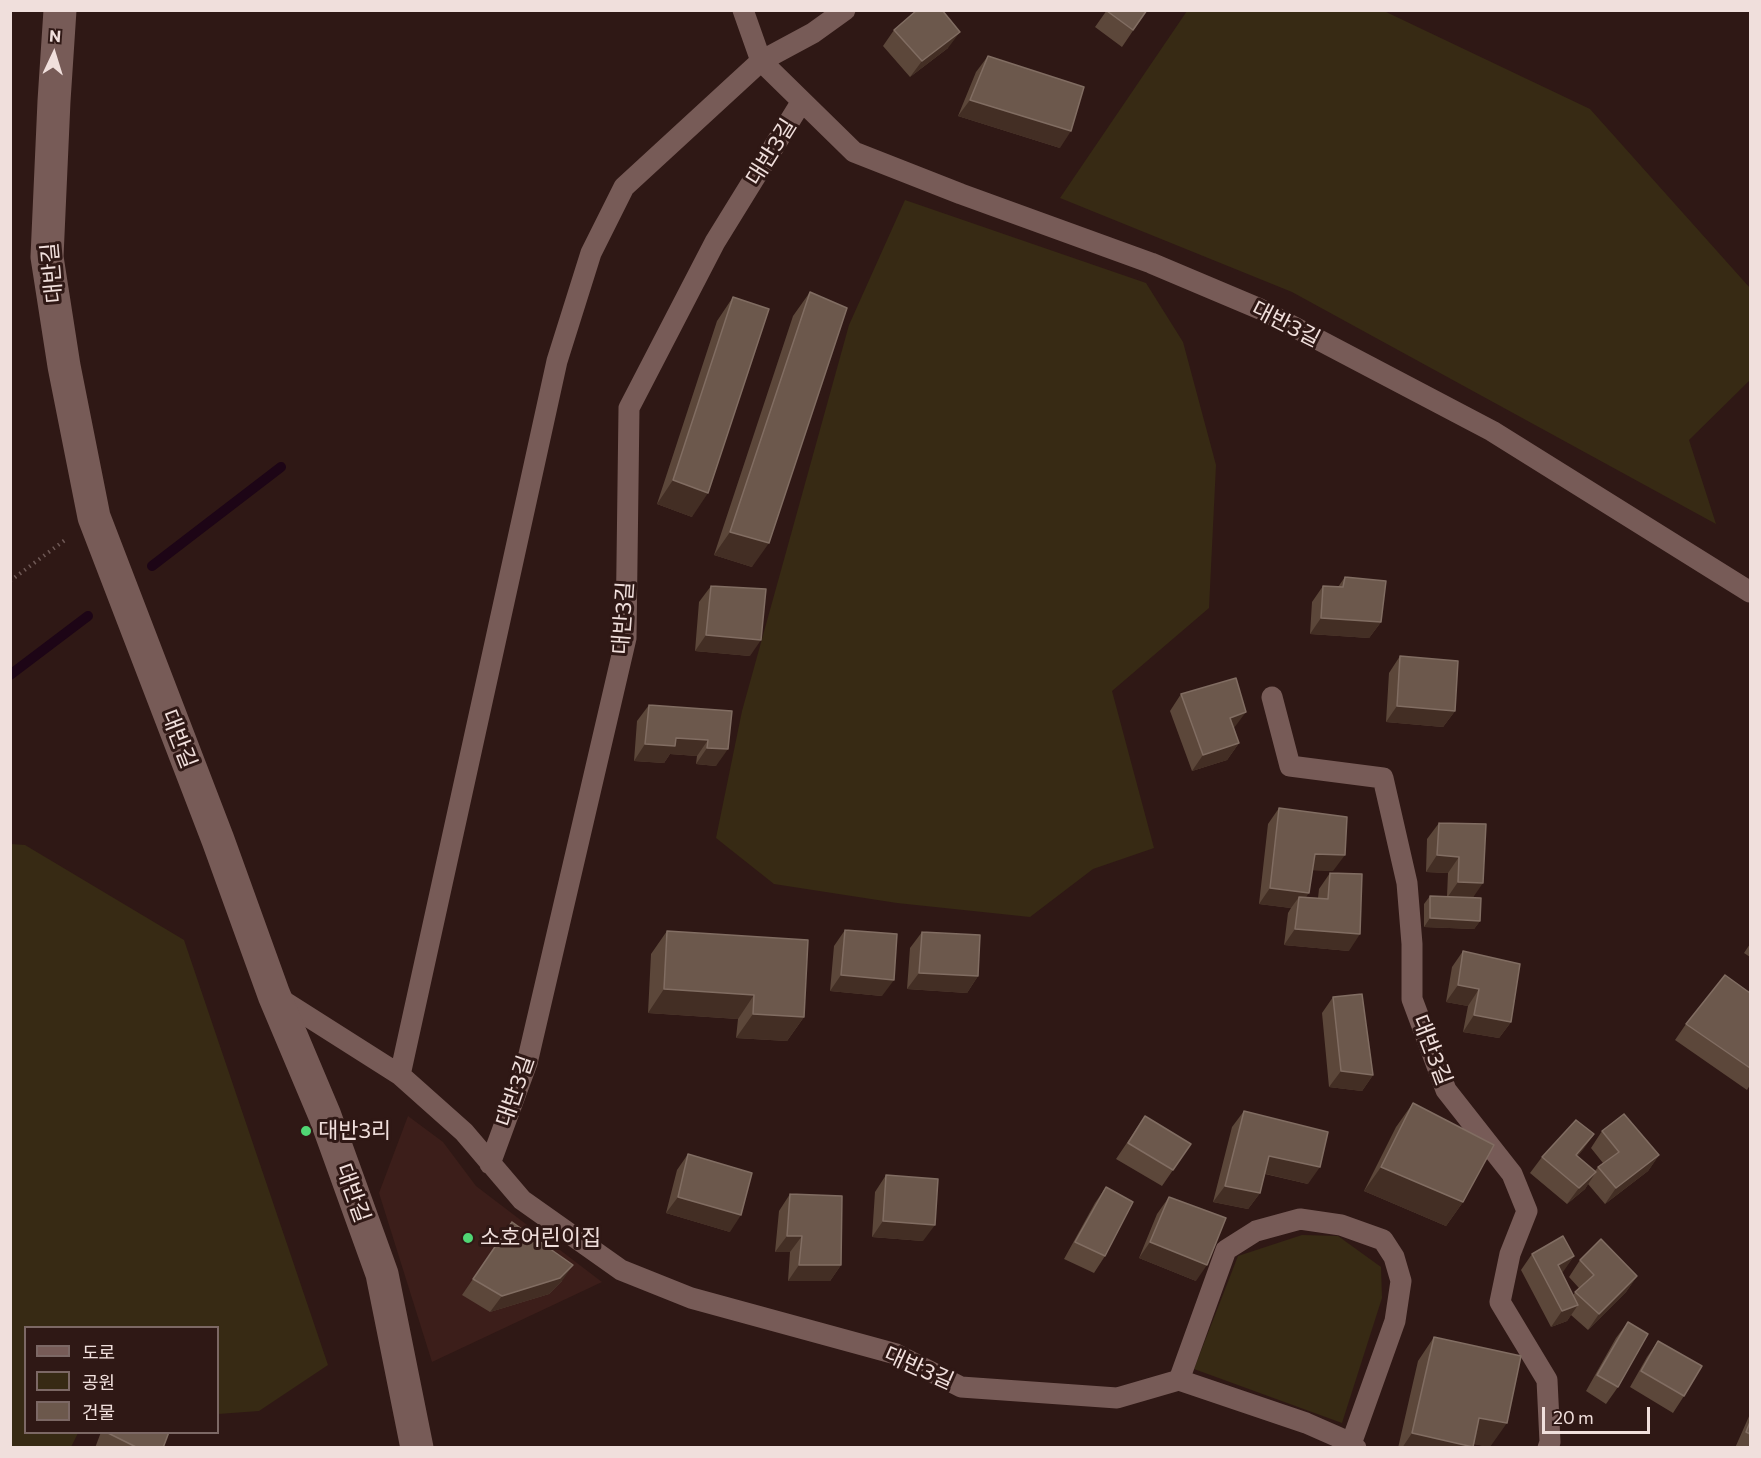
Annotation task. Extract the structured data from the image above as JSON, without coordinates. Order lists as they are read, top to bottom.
{
  "streets": {
    "street": ["대반길"],
    "lane": ["대반3길"]
  },
  "crossings": [
    ["대반3길", "대반길"]
  ],
  "places": ["대반3리", "소호어린이집"],
  "legend": ["도로", "공원", "건물"],
  "scale_bar": "20 m",
  "north": "top"
}
